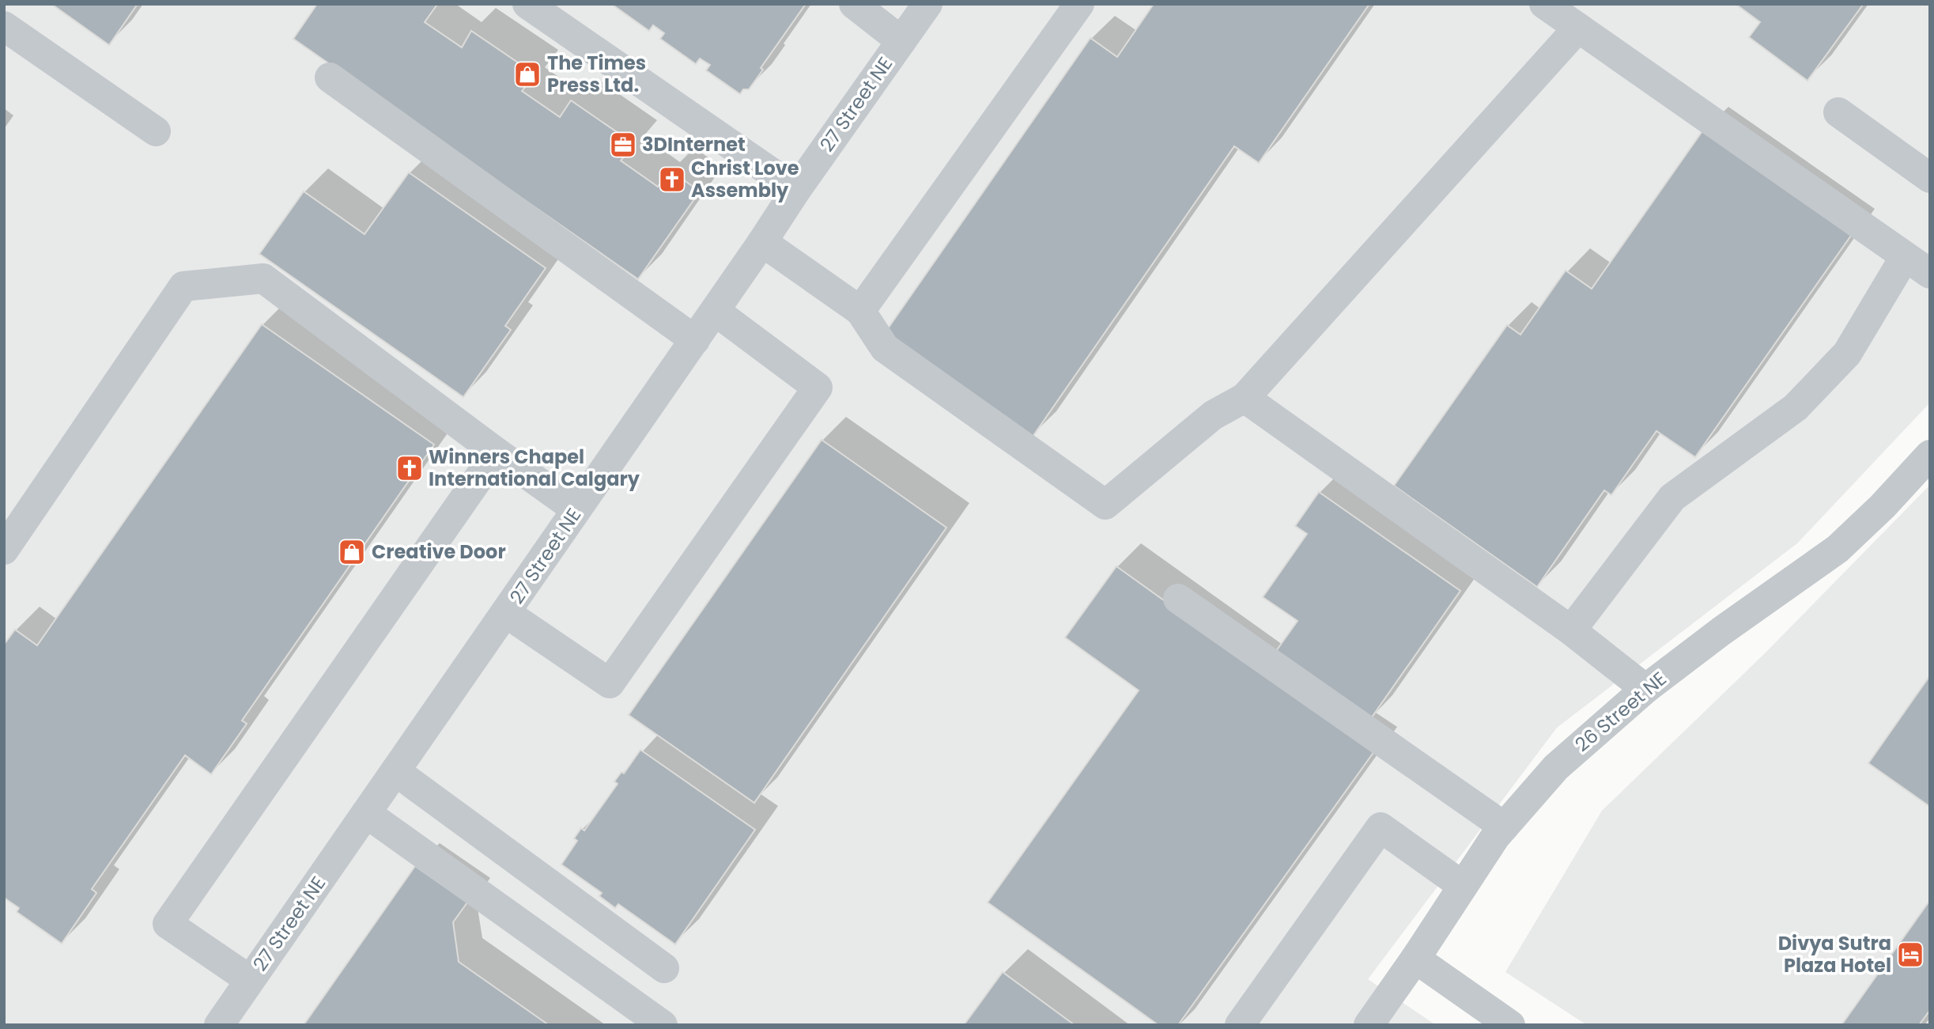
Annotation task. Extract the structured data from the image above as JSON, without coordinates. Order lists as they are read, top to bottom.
{
  "streets": {
    "street": ["27 Street NE", "26 Street NE"]
  },
  "places": {
    "shop": ["The Times Press Ltd.", "Creative Door"],
    "office": ["3DInternet"],
    "church": ["Christ Love Assembly", "Winners Chapel International Calgary"],
    "hotel": ["Divya Sutra Plaza Hotel"]
  }
}
